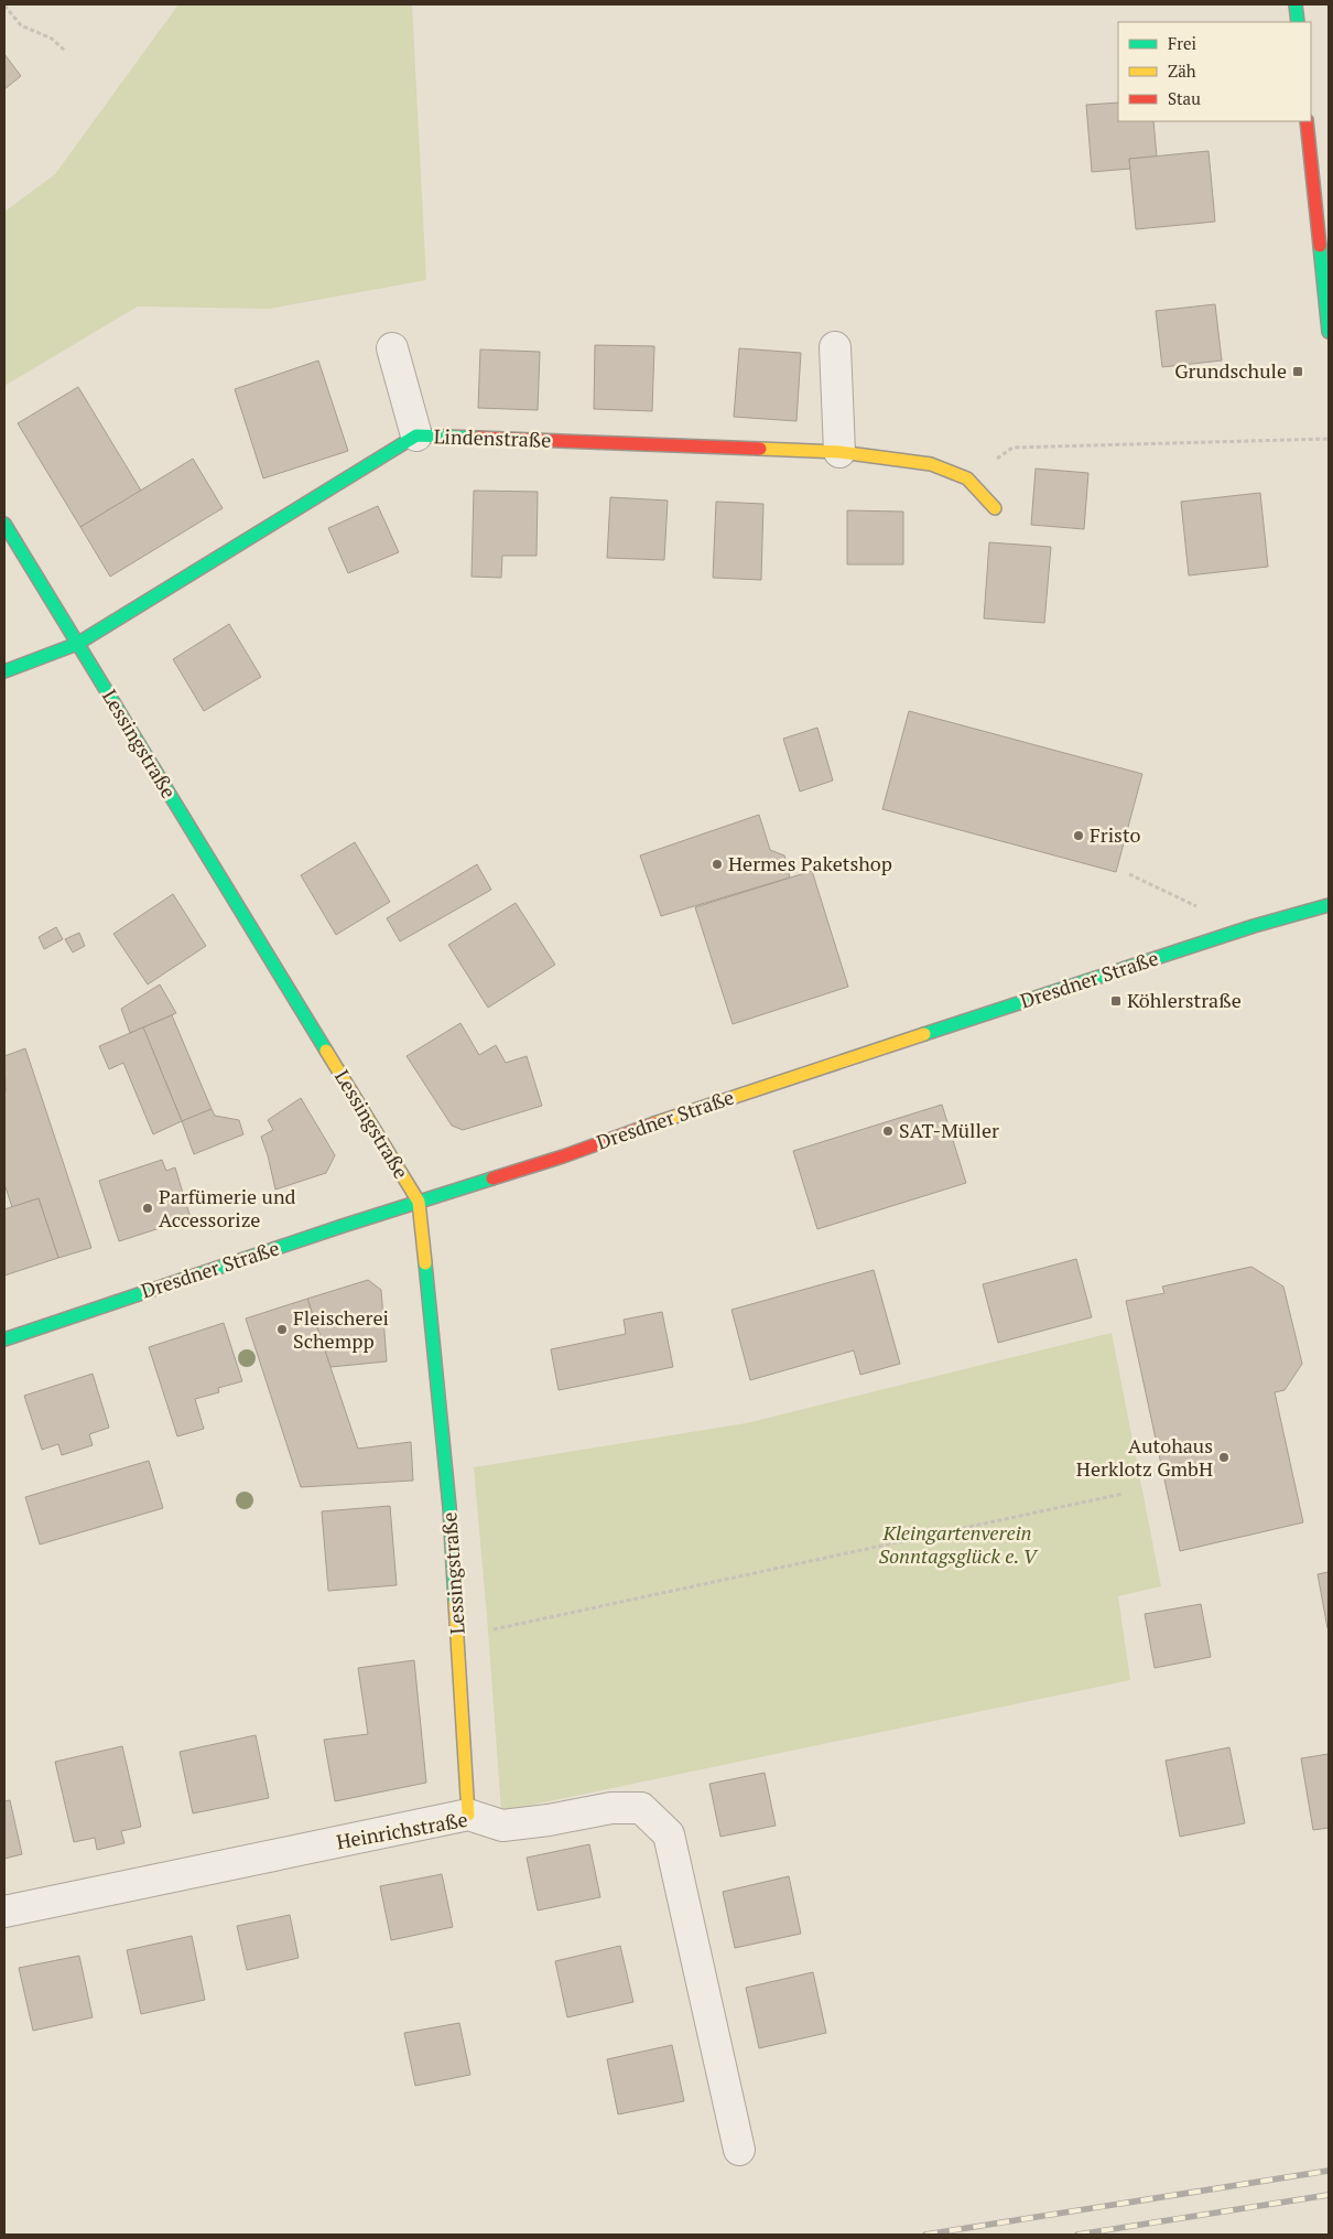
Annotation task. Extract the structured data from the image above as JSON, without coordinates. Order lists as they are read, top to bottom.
{
  "streets": {
    "street": [
      "Lindenstraße",
      "Lessingstraße",
      "Dresdner Straße",
      "Heinrichstraße"
    ]
  },
  "crossings": [
    ["Lindenstraße", "Lessingstraße"],
    ["Lessingstraße", "Dresdner Straße"],
    ["Lessingstraße", "Heinrichstraße"]
  ],
  "parks": ["Kleingartenverein Sonntagsglück e. V"],
  "places": {
    "transit": ["Grundschule", "Köhlerstraße"],
    "other": [
      "Fristo",
      "Hermes Paketshop",
      "SAT-Müller",
      "Parfümerie und Accessorize",
      "Fleischerei Schempp",
      "Autohaus Herklotz GmbH"
    ]
  },
  "legend": ["Frei", "Zäh", "Stau"]
}
